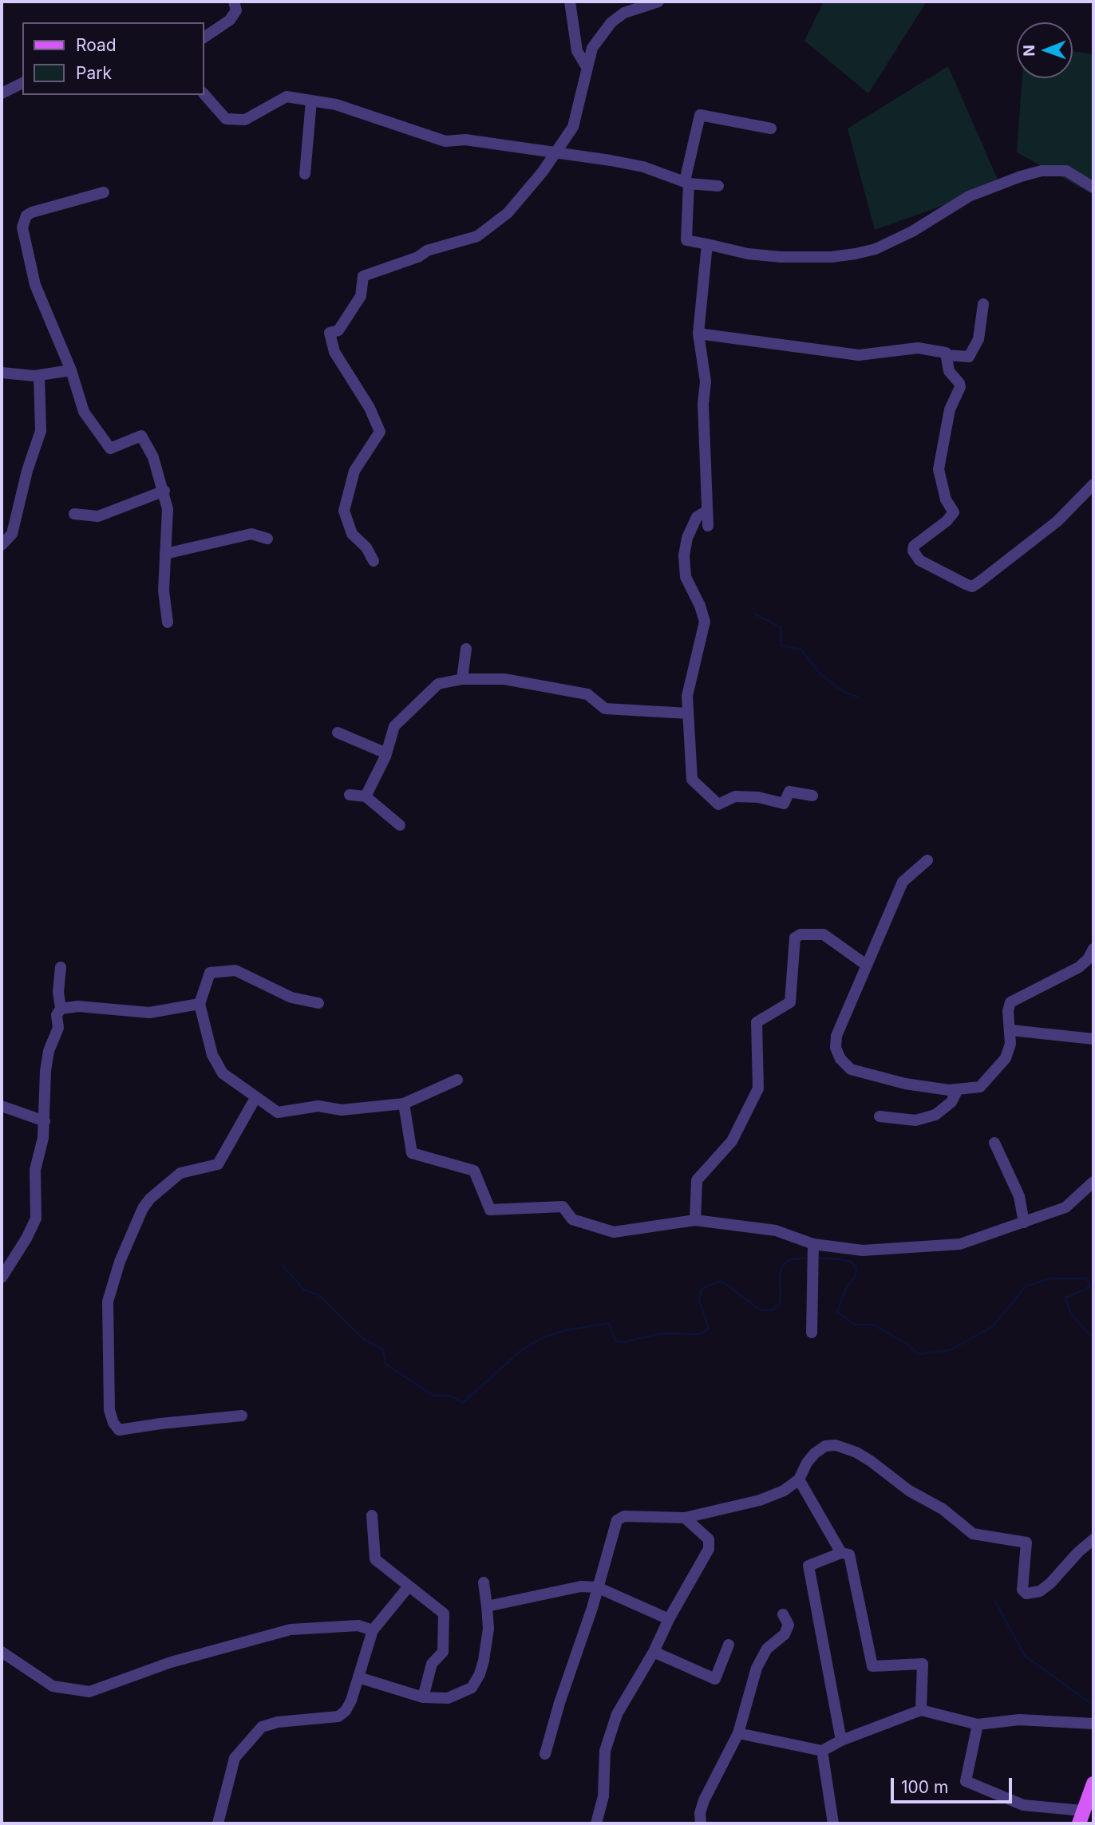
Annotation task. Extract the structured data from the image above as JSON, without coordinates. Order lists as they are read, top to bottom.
{
  "legend": ["Road", "Park"],
  "scale_bar": "100 m",
  "north": "left"
}
